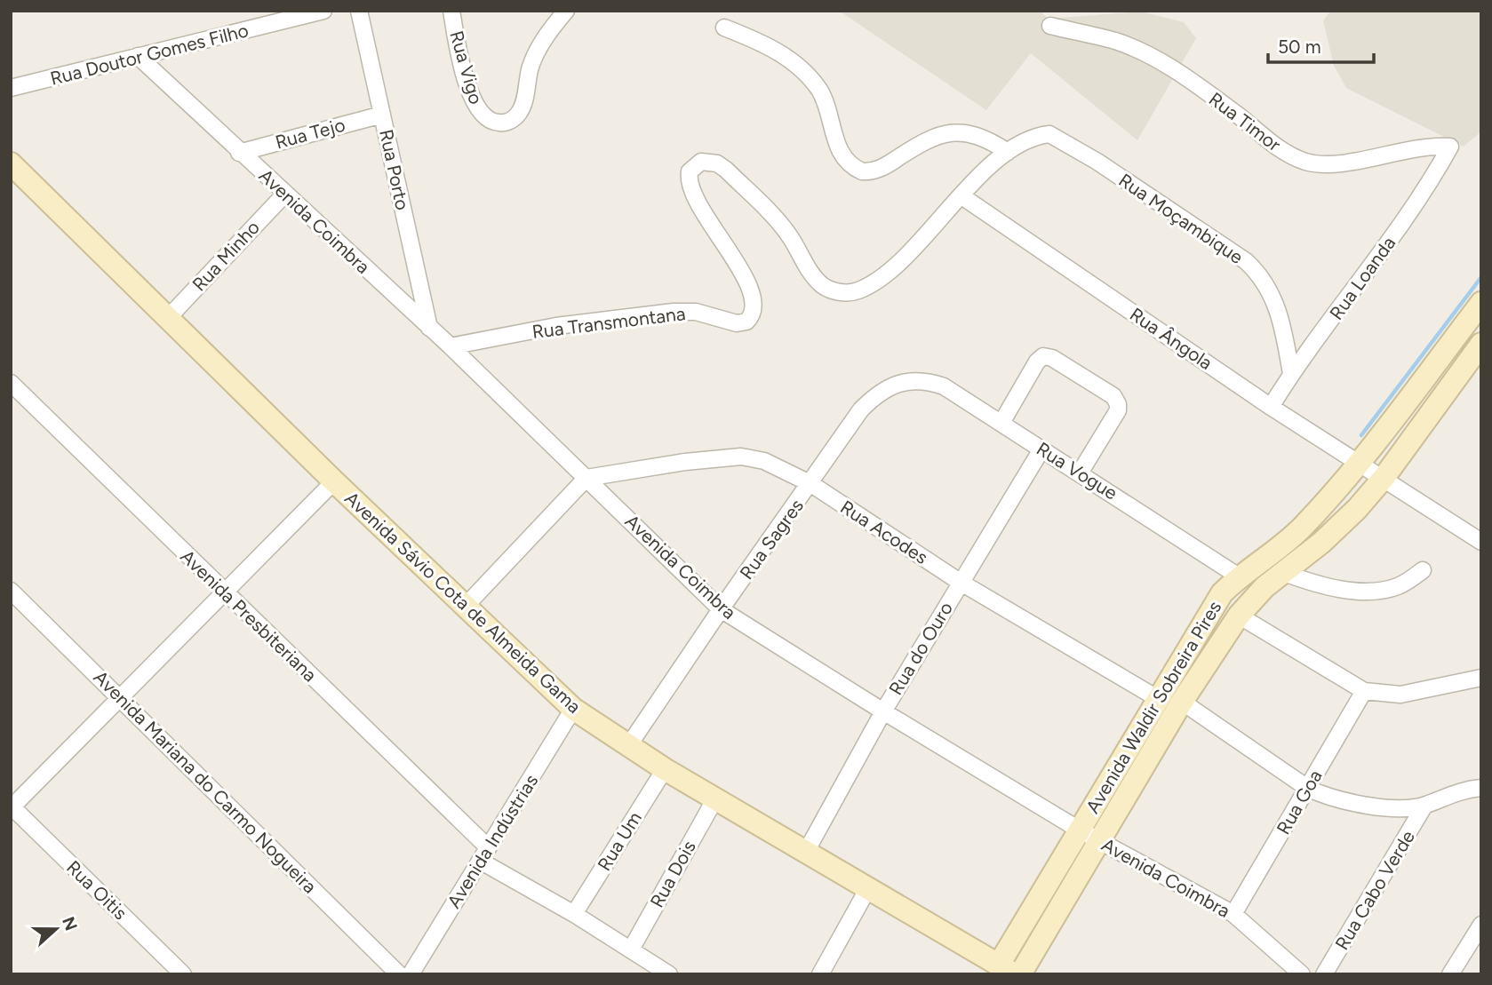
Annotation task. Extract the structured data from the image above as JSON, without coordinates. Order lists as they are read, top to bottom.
{
  "streets": {
    "street": [
      "Rua Doutor Gomes Filho",
      "Rua Vigo",
      "Rua Timor",
      "Rua Tejo",
      "Rua Porto",
      "Rua Moçambique",
      "Avenida Coimbra",
      "Rua Minho",
      "Rua Loanda",
      "Rua Transmontana",
      "Rua Ângola",
      "Rua Vogue",
      "Rua Acodes",
      "Rua Sagres",
      "Avenida Sávio Cota de Almeida Gama",
      "Avenida Presbiteriana",
      "Rua do Ouro",
      "Avenida Waldir Sobreira Pires",
      "Avenida Mariana do Carmo Nogueira",
      "Rua Goa",
      "Avenida Indústrias",
      "Rua Um",
      "Rua Dois",
      "Rua Oitis",
      "Rua Cabo Verde"
    ]
  },
  "crossings": [
    ["Rua Doutor Gomes Filho", "Avenida Coimbra"],
    ["Rua Timor", "Rua Loanda"],
    ["Rua Tejo", "Rua Porto"],
    ["Rua Tejo", "Avenida Coimbra"],
    ["Rua Porto", "Avenida Coimbra"],
    ["Rua Moçambique", "Rua Loanda"],
    ["Rua Moçambique", "Rua Transmontana"],
    ["Rua Moçambique", "Rua Ângola"],
    ["Avenida Coimbra", "Rua Minho"],
    ["Avenida Coimbra", "Rua Transmontana"],
    ["Avenida Coimbra", "Rua Acodes"],
    ["Avenida Coimbra", "Rua Sagres"],
    ["Avenida Coimbra", "Rua do Ouro"],
    ["Avenida Coimbra", "Avenida Waldir Sobreira Pires"],
    ["Avenida Coimbra", "Rua Goa"],
    ["Rua Minho", "Avenida Sávio Cota de Almeida Gama"],
    ["Rua Loanda", "Rua Ângola"],
    ["Rua Transmontana", "Rua Ângola"],
    ["Rua Ângola", "Avenida Waldir Sobreira Pires"],
    ["Rua Vogue", "Rua Sagres"],
    ["Rua Vogue", "Rua do Ouro"],
    ["Rua Vogue", "Avenida Waldir Sobreira Pires"],
    ["Rua Acodes", "Rua Sagres"],
    ["Rua Acodes", "Rua do Ouro"],
    ["Rua Acodes", "Avenida Waldir Sobreira Pires"],
    ["Rua Sagres", "Avenida Sávio Cota de Almeida Gama"],
    ["Avenida Sávio Cota de Almeida Gama", "Rua do Ouro"],
    ["Avenida Sávio Cota de Almeida Gama", "Avenida Waldir Sobreira Pires"],
    ["Avenida Sávio Cota de Almeida Gama", "Avenida Indústrias"],
    ["Avenida Sávio Cota de Almeida Gama", "Rua Um"],
    ["Avenida Sávio Cota de Almeida Gama", "Rua Dois"],
    ["Avenida Presbiteriana", "Avenida Indústrias"],
    ["Avenida Presbiteriana", "Rua Um"],
    ["Avenida Presbiteriana", "Rua Dois"]
  ],
  "scale_bar": "50 m",
  "north": "right"
}
